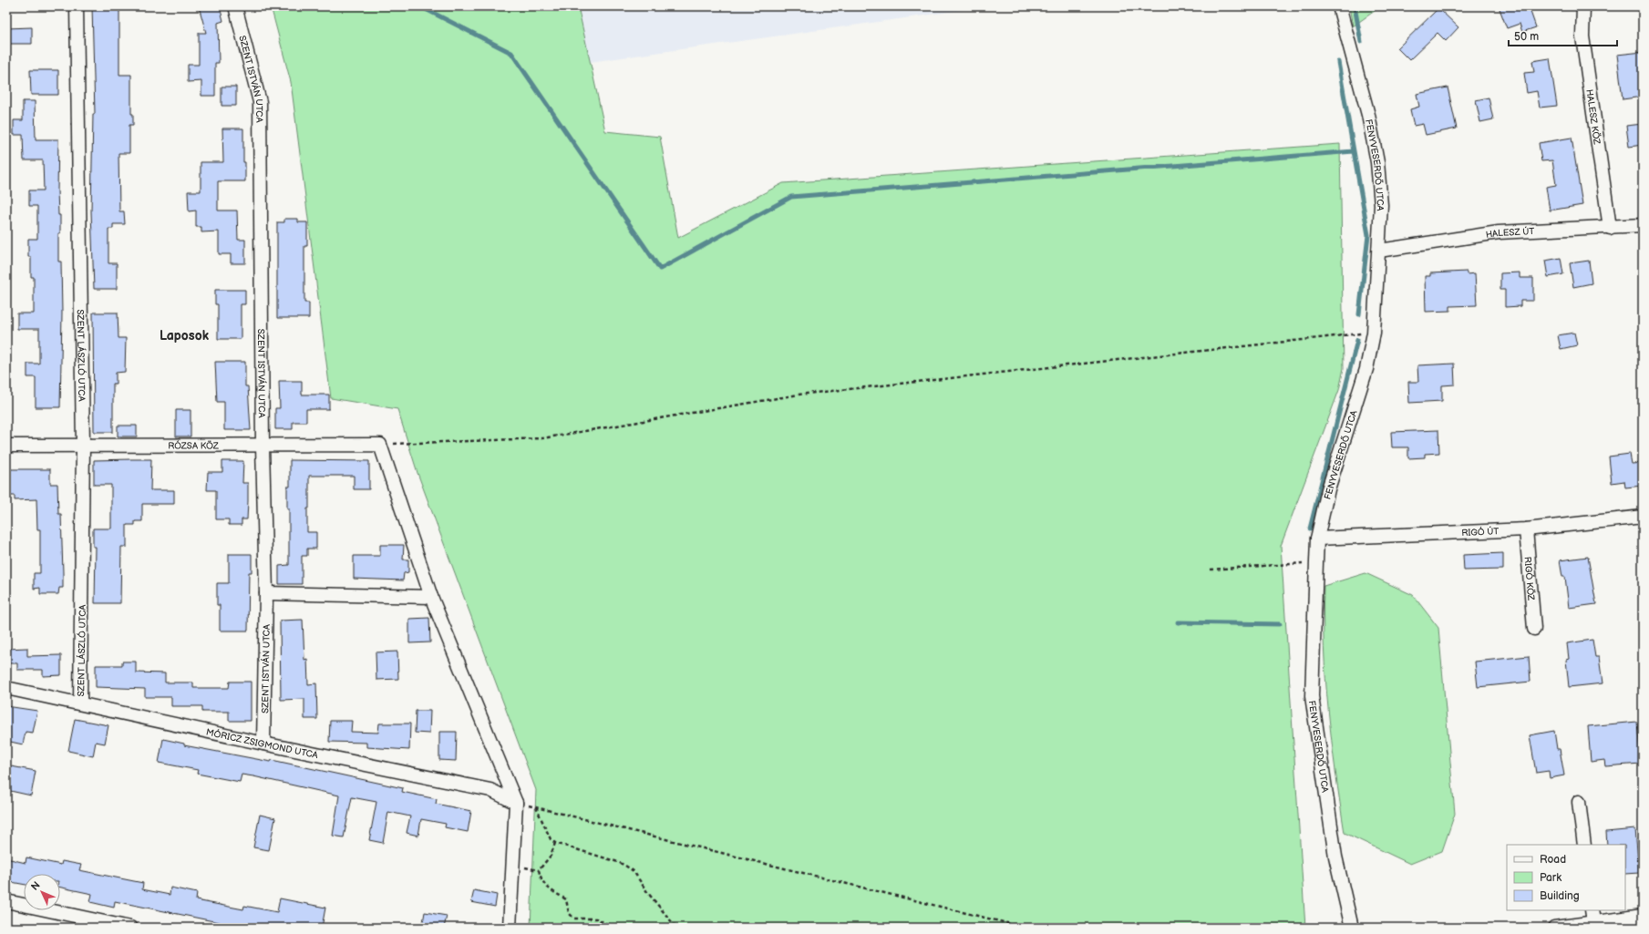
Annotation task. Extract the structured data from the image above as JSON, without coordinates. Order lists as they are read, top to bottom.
{
  "streets": {
    "street": [
      "SZENT ISTVÁN UTCA",
      "HALESZ KÖZ",
      "FENYVESERDŐ UTCA",
      "HALESZ ÚT",
      "SZENT LÁSZLÓ UTCA",
      "RÓZSA KÖZ",
      "RIGÓ ÚT",
      "RIGÓ KÖZ",
      "MÓRICZ ZSIGMOND UTCA"
    ]
  },
  "crossings": [
    ["SZENT ISTVÁN UTCA", "RÓZSA KÖZ"],
    ["SZENT ISTVÁN UTCA", "MÓRICZ ZSIGMOND UTCA"],
    ["HALESZ KÖZ", "HALESZ ÚT"],
    ["FENYVESERDŐ UTCA", "HALESZ ÚT"],
    ["FENYVESERDŐ UTCA", "RIGÓ ÚT"],
    ["SZENT LÁSZLÓ UTCA", "RÓZSA KÖZ"],
    ["SZENT LÁSZLÓ UTCA", "MÓRICZ ZSIGMOND UTCA"],
    ["RIGÓ ÚT", "RIGÓ KÖZ"]
  ],
  "districts": ["Laposok"],
  "legend": ["Road", "Park", "Building"],
  "scale_bar": "50 m",
  "north": "top left"
}
